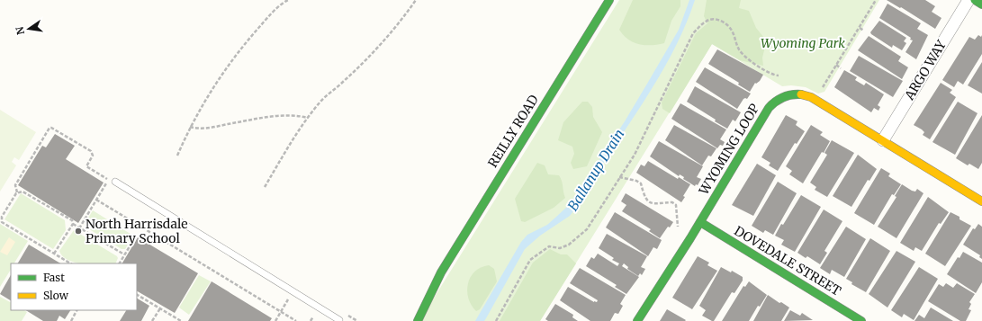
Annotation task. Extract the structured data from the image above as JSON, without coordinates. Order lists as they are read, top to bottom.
{
  "streets": {
    "street": [
      "ARGO WAY",
      "REILLY ROAD",
      "WYOMING LOOP",
      "DOVEDALE STREET"
    ]
  },
  "crossings": [
    ["ARGO WAY", "WYOMING LOOP"],
    ["WYOMING LOOP", "DOVEDALE STREET"]
  ],
  "water": ["Ballanup Drain"],
  "parks": ["Wyoming Park"],
  "places": ["North Harrisdale Primary School"],
  "legend": ["Fast", "Slow"],
  "north": "left"
}
